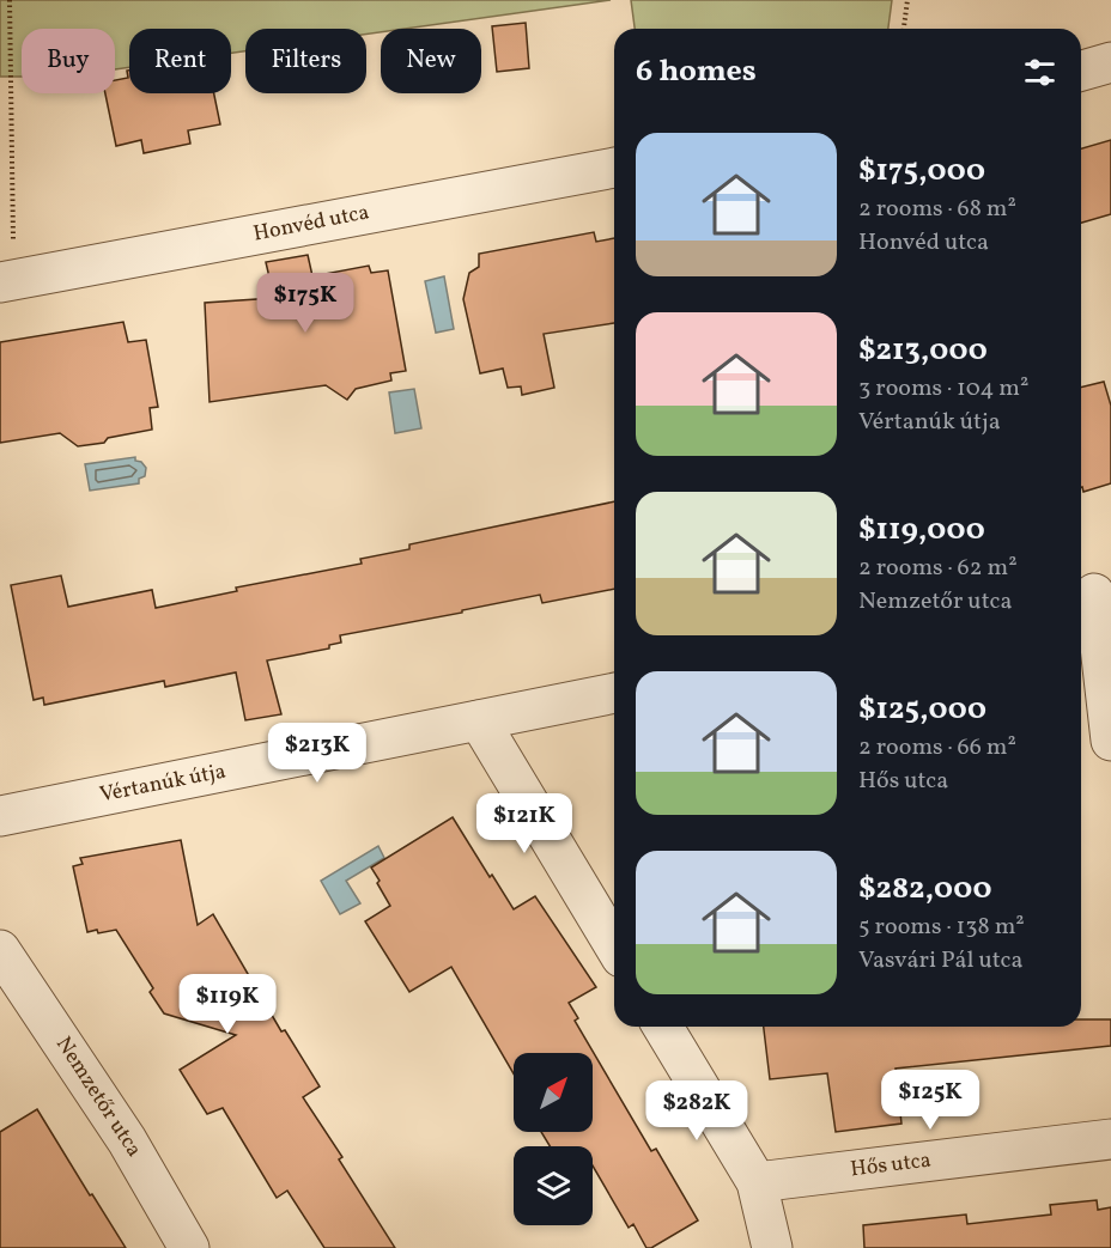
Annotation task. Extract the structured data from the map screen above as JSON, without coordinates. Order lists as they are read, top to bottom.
{
  "streets": {
    "street": [
      "Honvéd utca",
      "Vértanúk útja",
      "Nemzetőr utca",
      "Hős utca"
    ]
  },
  "north": "top right",
  "page": {
    "chip": [
      "Buy",
      "Rent",
      "Filters",
      "New"
    ],
    "heading": "6 homes",
    "list": [
      {
        "name": "$175,000",
        "note": "2 rooms · 68 m² · Honvéd utca"
      },
      {
        "name": "$213,000",
        "note": "3 rooms · 104 m² · Vértanúk útja"
      },
      {
        "name": "$119,000",
        "note": "2 rooms · 62 m² · Nemzetőr utca"
      },
      {
        "name": "$125,000",
        "note": "2 rooms · 66 m² · Hős utca"
      },
      {
        "name": "$282,000",
        "note": "5 rooms · 138 m² · Vasvári Pál utca"
      }
    ],
    "price": [
      "$175K",
      "$213K",
      "$121K",
      "$119K",
      "$125K",
      "$282K"
    ]
  }
}
